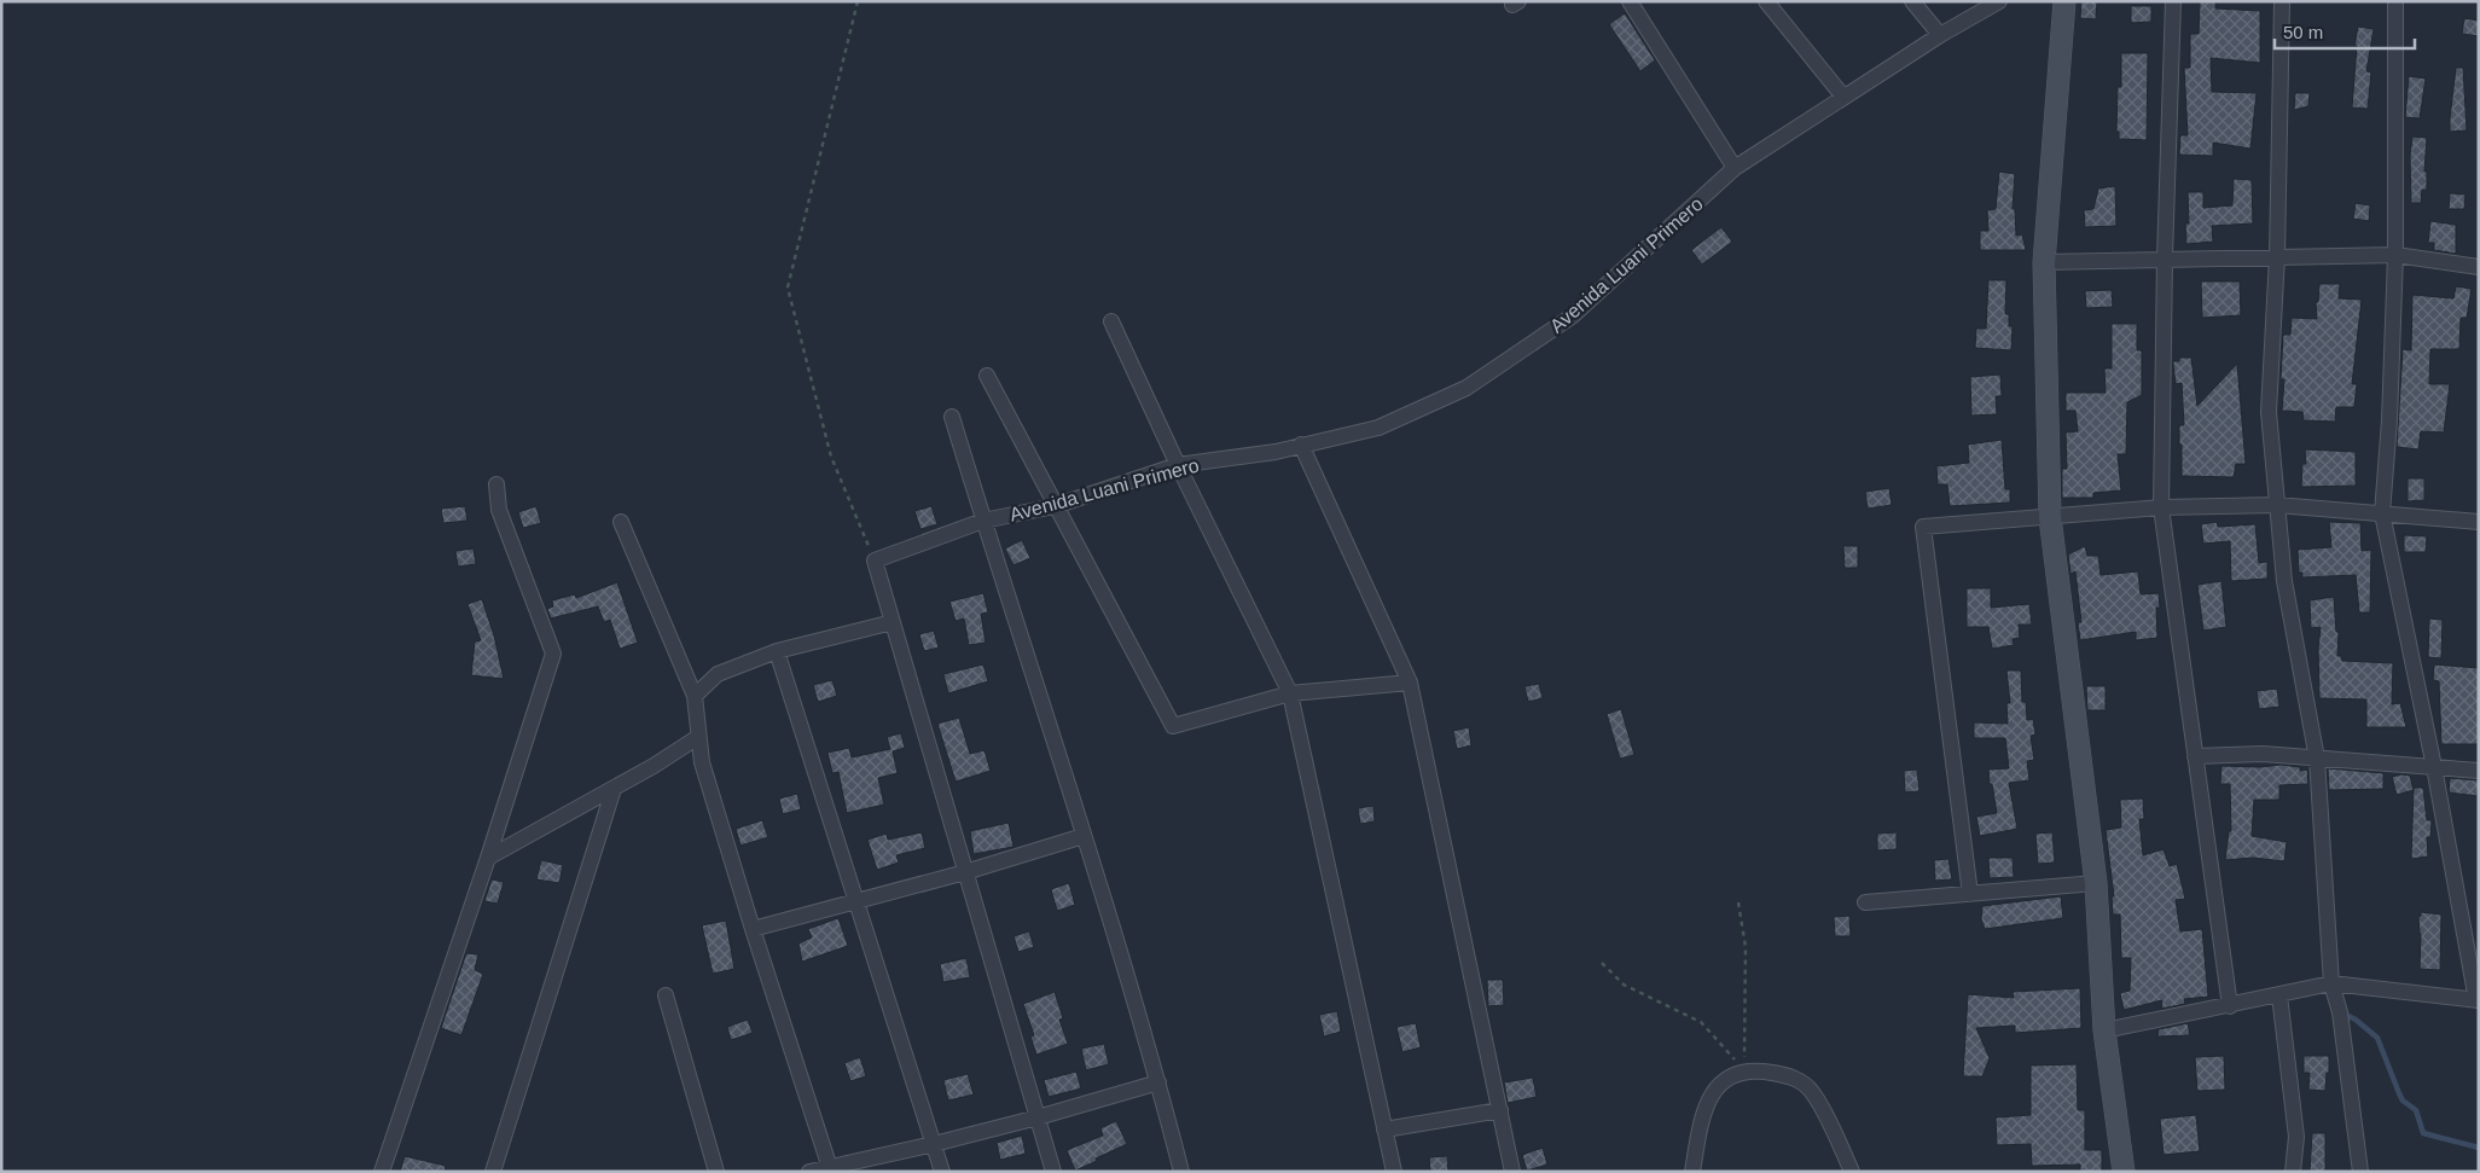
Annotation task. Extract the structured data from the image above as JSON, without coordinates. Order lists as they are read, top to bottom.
{
  "streets": {
    "street": ["Avenida Luani Primero"]
  },
  "scale_bar": "50 m"
}
